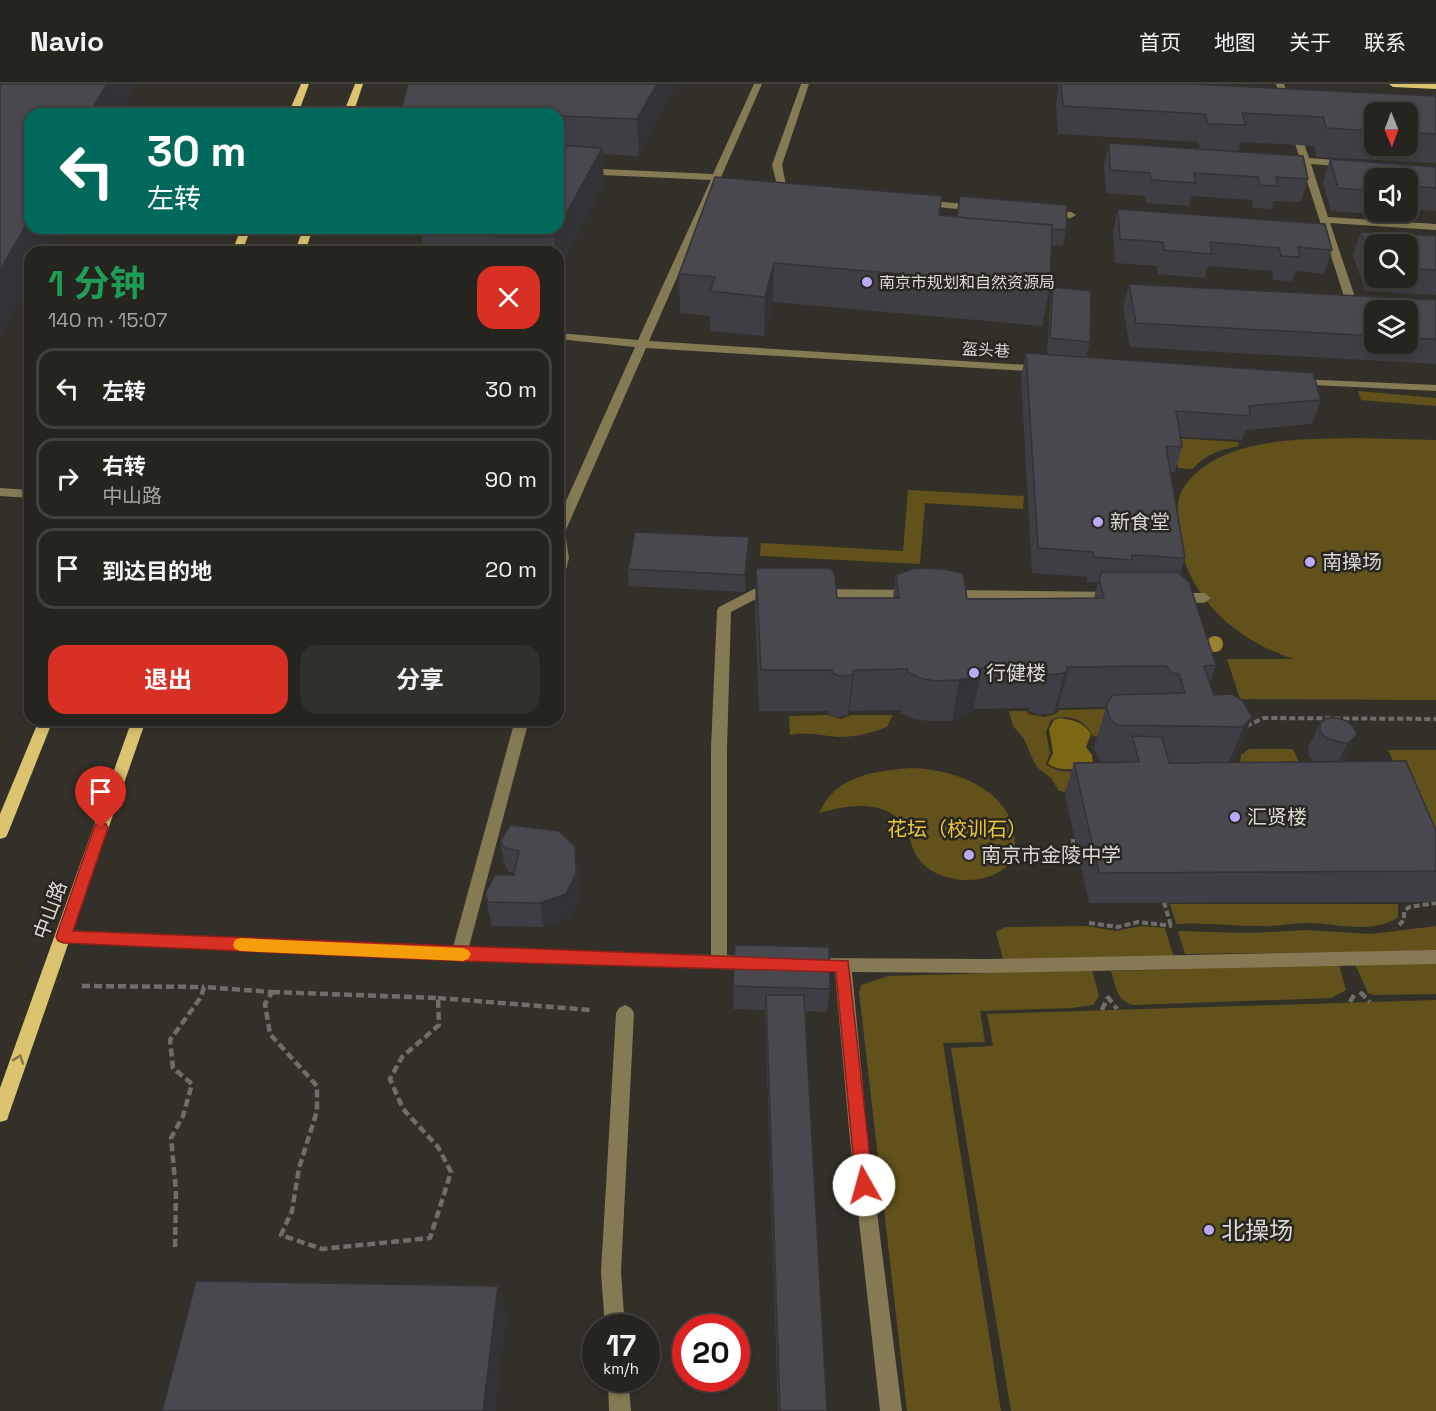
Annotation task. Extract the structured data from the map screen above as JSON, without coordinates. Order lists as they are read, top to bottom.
{
  "streets": {
    "main road": ["中山路"],
    "street": ["盔头巷"]
  },
  "parks": ["花坛（校训石）"],
  "places": [
    "南京市规划和自然资源局",
    "新食堂",
    "南操场",
    "行健楼",
    "汇贤楼",
    "南京市金陵中学",
    "北操场"
  ],
  "north": "bottom",
  "page": {
    "header": "Navio",
    "nav": [
      "首页",
      "地图",
      "关于",
      "联系"
    ],
    "turn": ["30 m", "左转"],
    "heading": ["1 分钟", "140 m · 15:07"],
    "list": [
      {
        "name": "左转",
        "value": "30 m"
      },
      {
        "name": "右转",
        "note": "中山路",
        "value": "90 m"
      },
      {
        "name": "到达目的地",
        "value": "20 m"
      }
    ],
    "buttons": ["退出", "分享"],
    "speed": "17 km/h",
    "limit": "20"
  }
}
